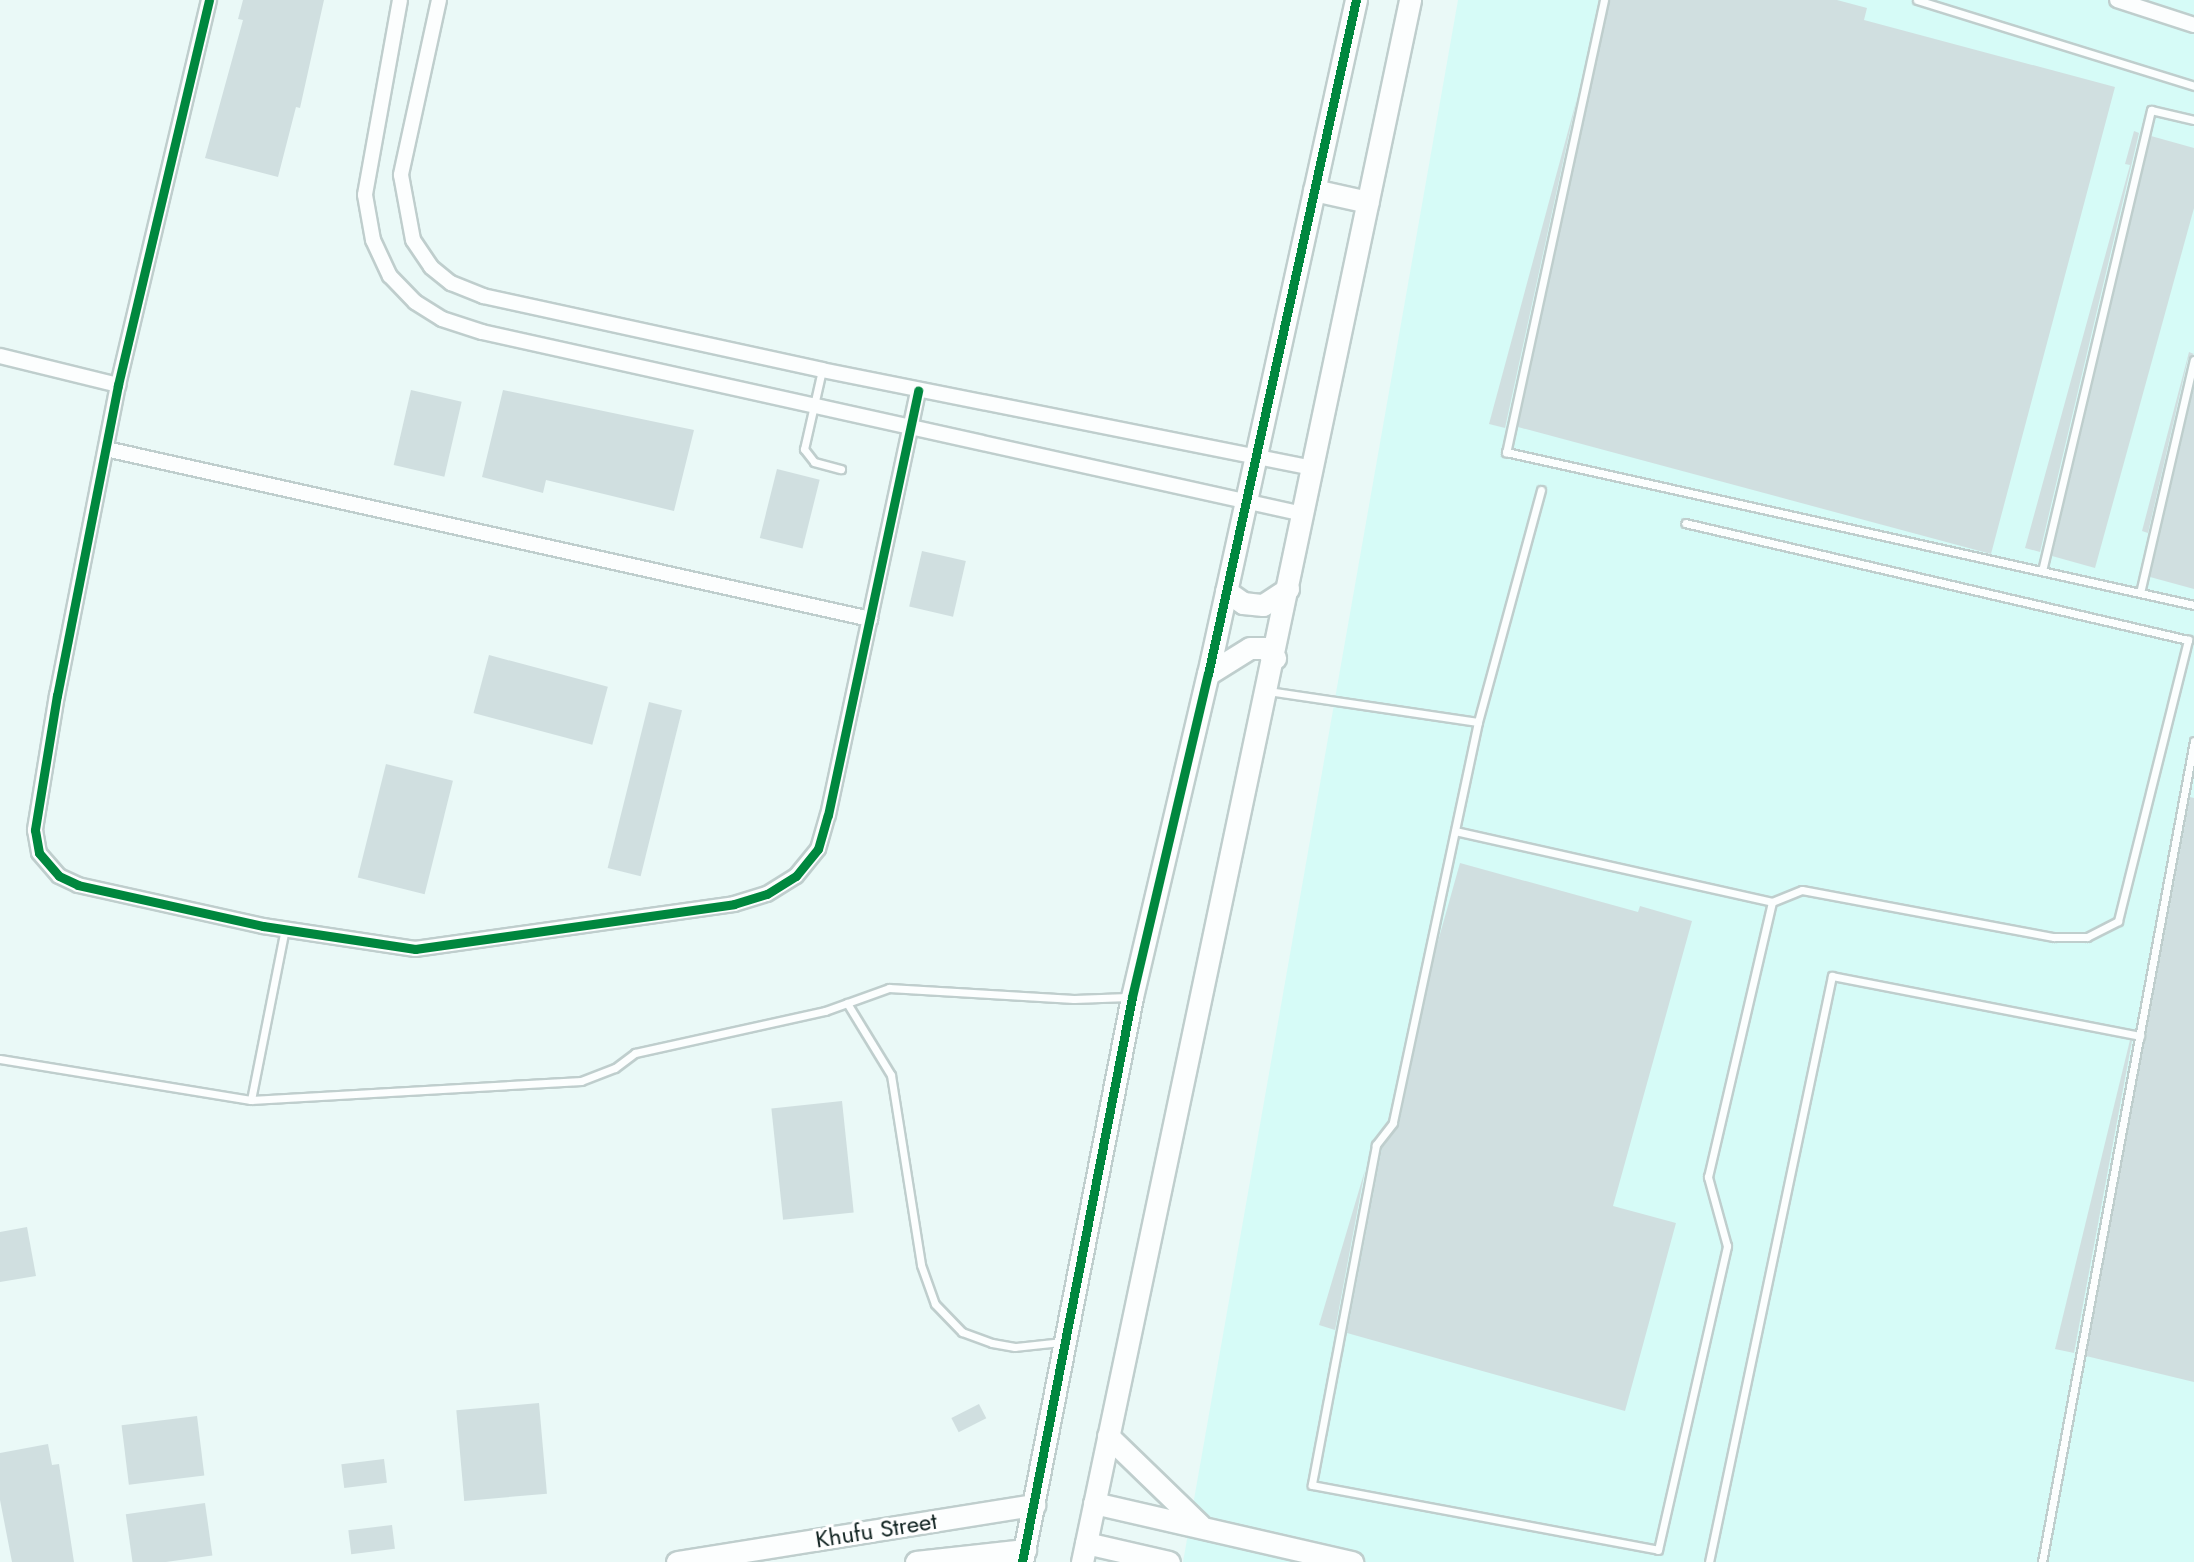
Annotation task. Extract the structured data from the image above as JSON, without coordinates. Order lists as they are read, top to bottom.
{
  "streets": {
    "street": ["Khufu Street"]
  }
}
